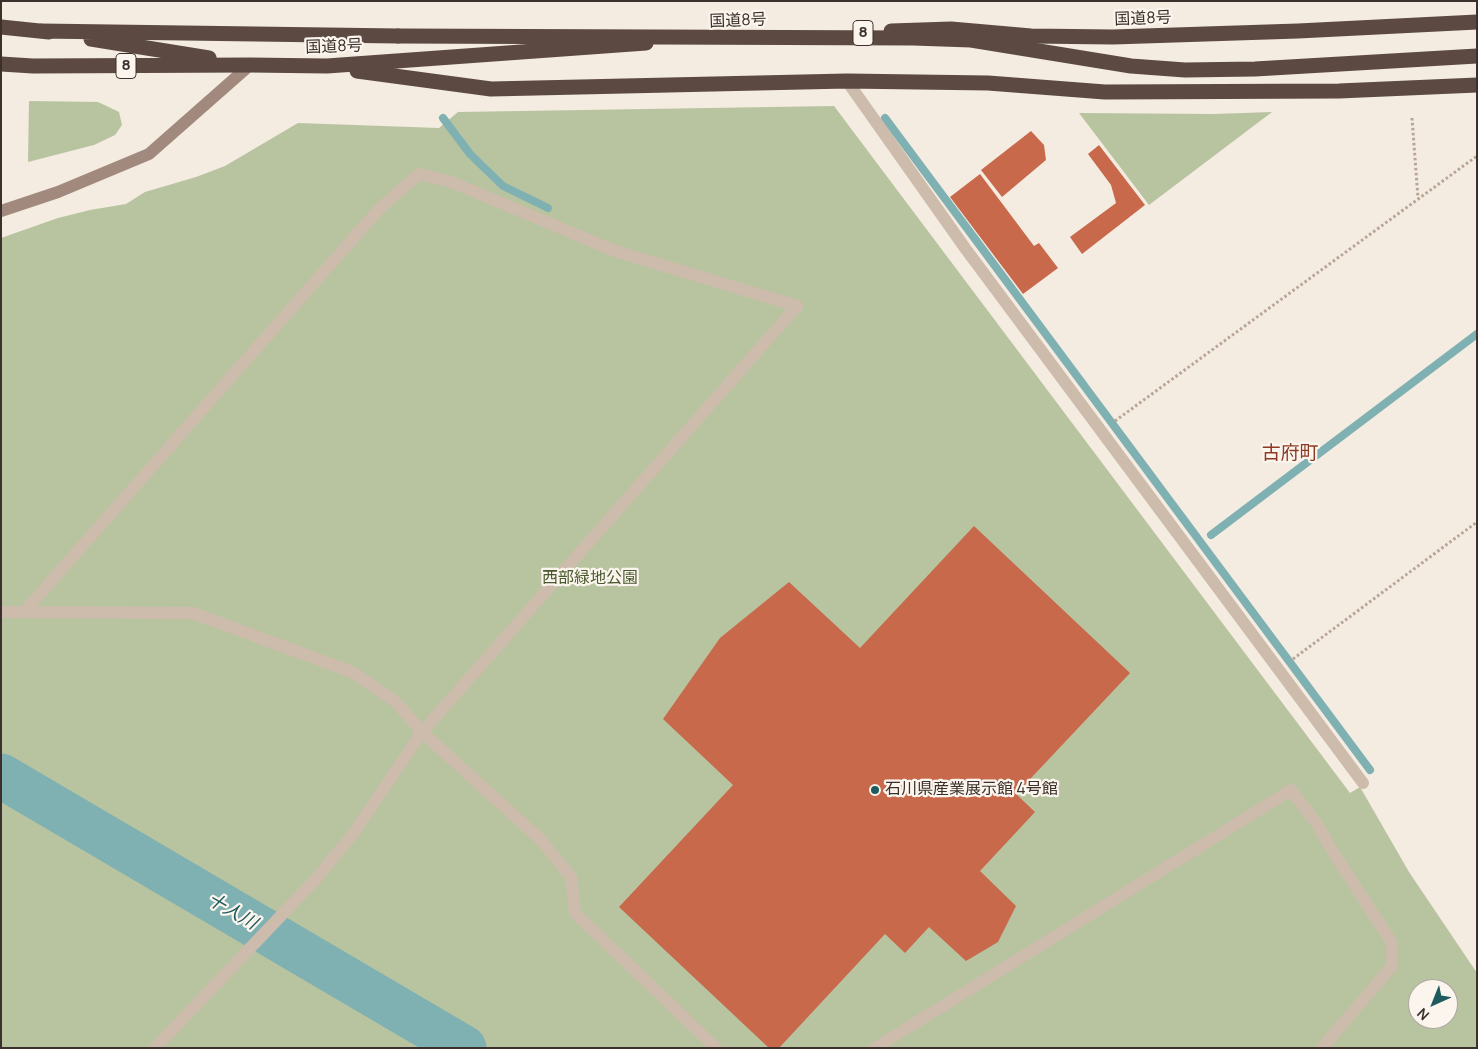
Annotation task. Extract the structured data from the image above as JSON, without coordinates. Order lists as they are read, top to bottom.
{
  "streets": {
    "highway": ["国道8号", "8"]
  },
  "districts": ["古府町"],
  "water": ["十人川"],
  "parks": ["西部緑地公園"],
  "places": ["石川県産業展示館 4号館"],
  "north": "bottom left"
}
